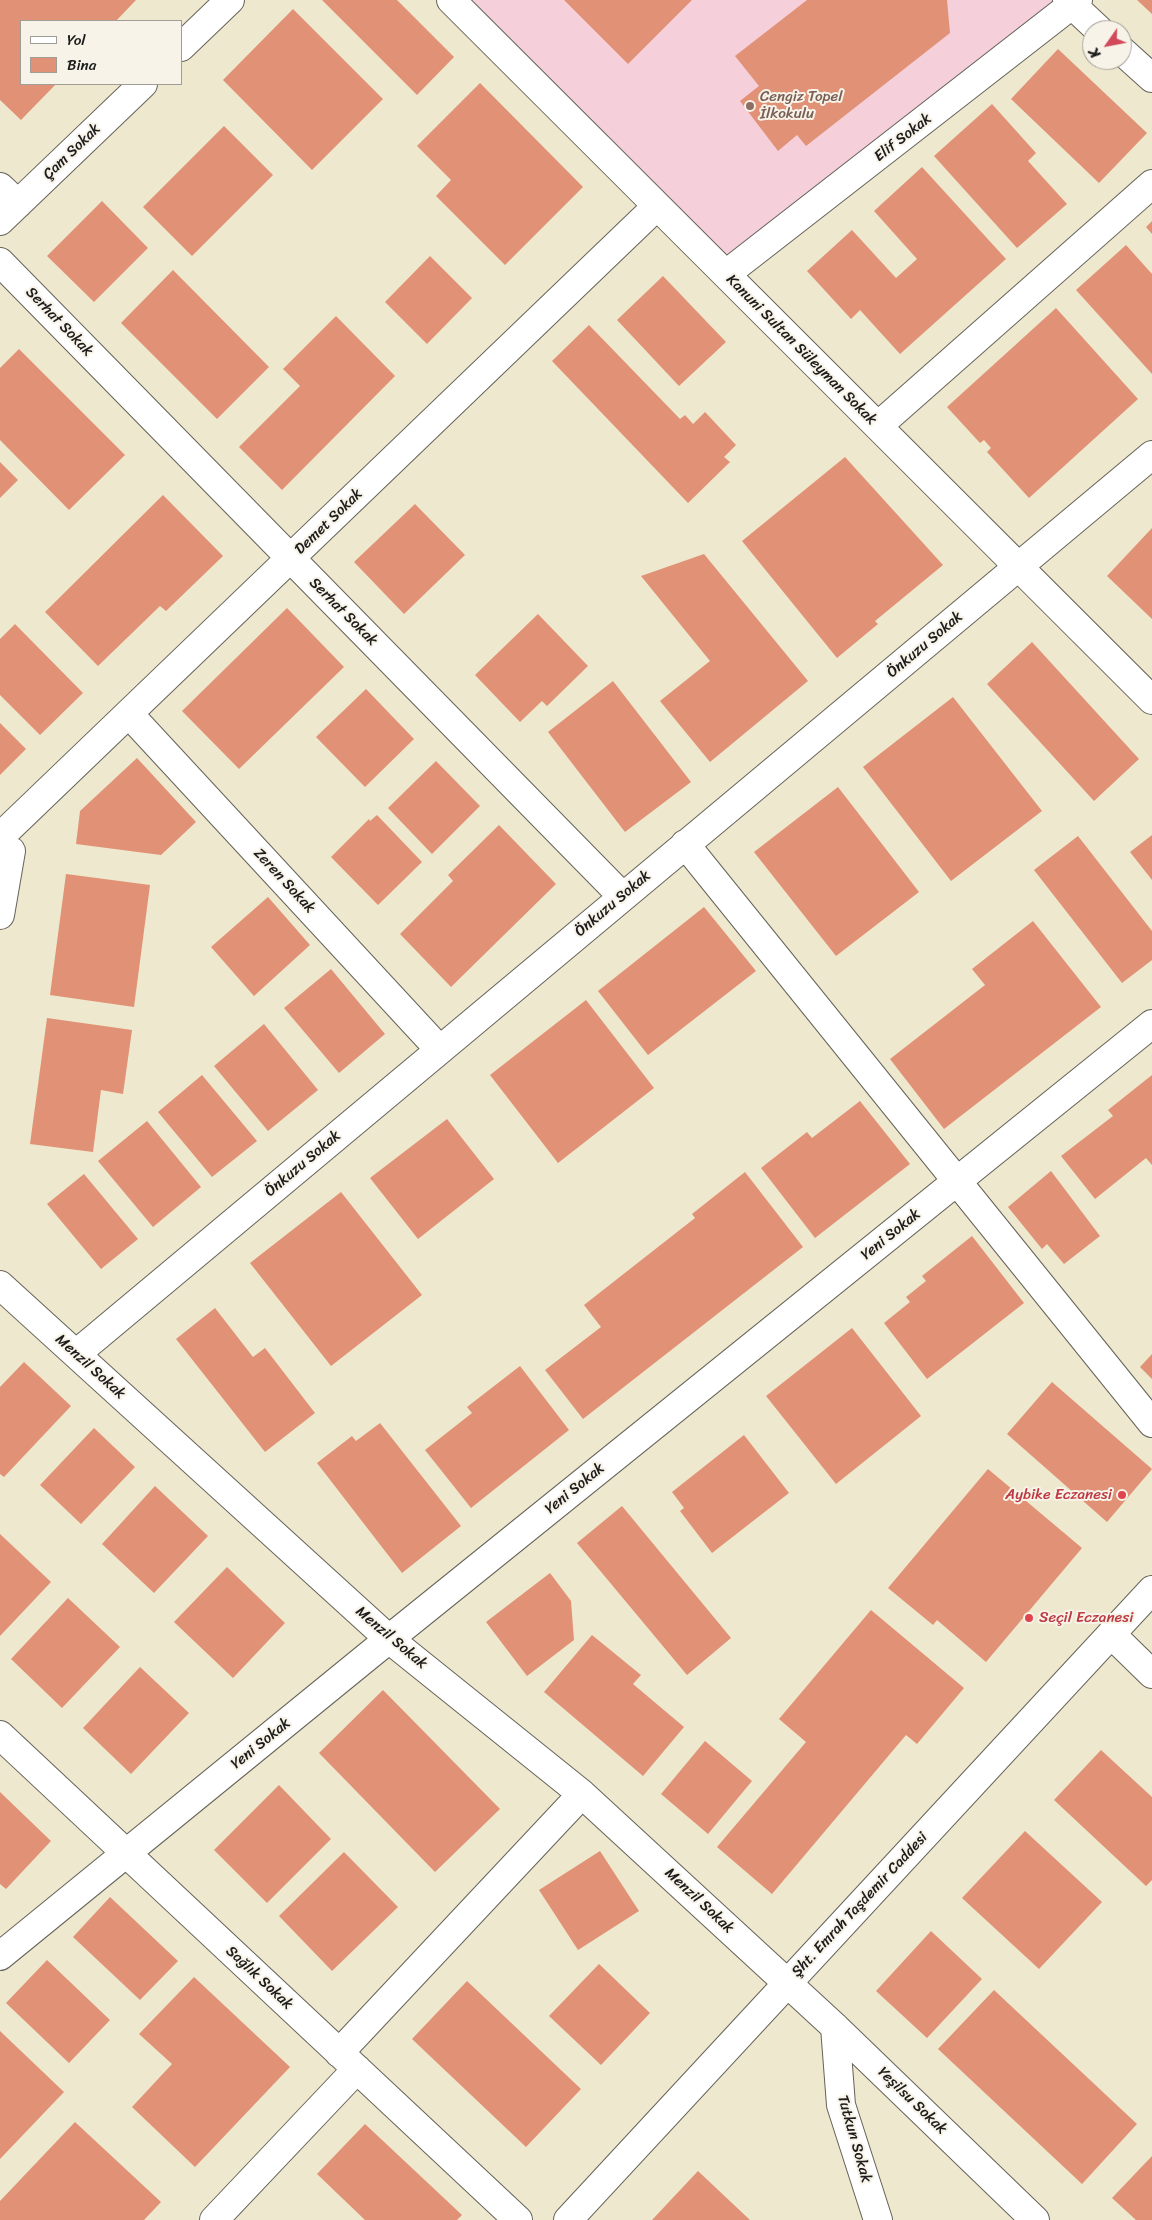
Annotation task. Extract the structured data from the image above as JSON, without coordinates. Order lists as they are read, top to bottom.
{
  "streets": {
    "street": [
      "Elif Sokak",
      "Çam Sokak",
      "Serhat Sokak",
      "Kanuni Sultan Süleyman Sokak",
      "Demet Sokak",
      "Önkuzu Sokak",
      "Zeren Sokak",
      "Yeni Sokak",
      "Menzil Sokak",
      "Şht. Emrah Taşdemir Caddesi",
      "Sağlık Sokak",
      "Yeşilsu Sokak",
      "Tutkun Sokak"
    ]
  },
  "crossings": [
    ["Elif Sokak", "Kanuni Sultan Süleyman Sokak"],
    ["Serhat Sokak", "Demet Sokak"],
    ["Serhat Sokak", "Önkuzu Sokak"],
    ["Kanuni Sultan Süleyman Sokak", "Demet Sokak"],
    ["Kanuni Sultan Süleyman Sokak", "Önkuzu Sokak"],
    ["Demet Sokak", "Zeren Sokak"],
    ["Önkuzu Sokak", "Zeren Sokak"],
    ["Önkuzu Sokak", "Menzil Sokak"],
    ["Yeni Sokak", "Menzil Sokak"],
    ["Yeni Sokak", "Sağlık Sokak"],
    ["Menzil Sokak", "Şht. Emrah Taşdemir Caddesi"],
    ["Menzil Sokak", "Yeşilsu Sokak"],
    ["Şht. Emrah Taşdemir Caddesi", "Yeşilsu Sokak"],
    ["Yeşilsu Sokak", "Tutkun Sokak"]
  ],
  "places": ["Cengiz Topel İlkokulu", "Aybike Eczanesi", "Seçil Eczanesi"],
  "legend": ["Yol", "Bina"],
  "north": "bottom left"
}
